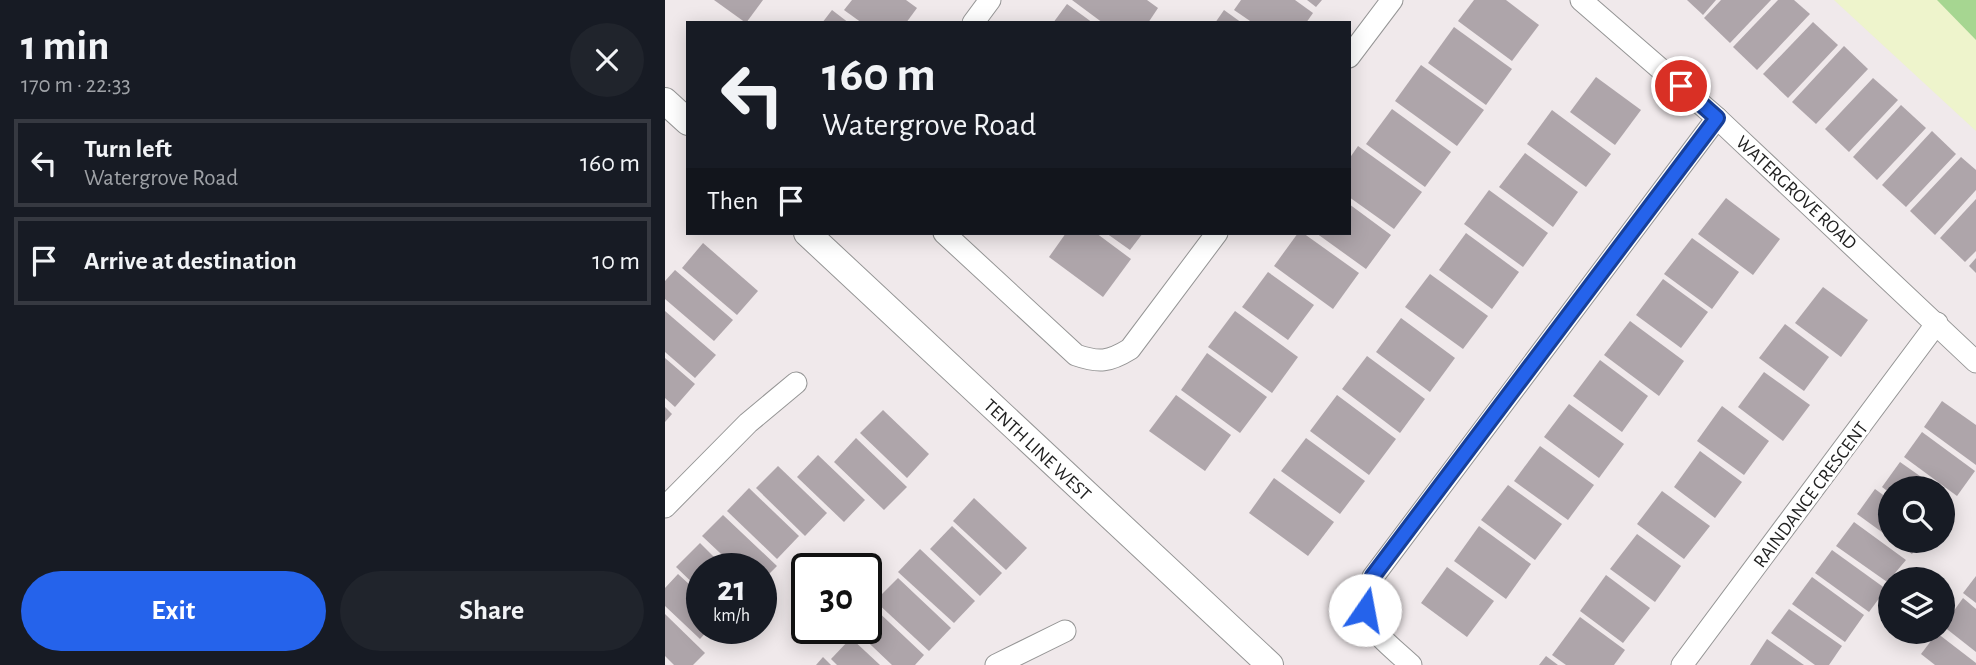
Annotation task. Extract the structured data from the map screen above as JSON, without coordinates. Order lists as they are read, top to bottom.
{
  "streets": {
    "street": ["WATERGROVE ROAD", "TENTH LINE WEST", "RAINDANCE CRESCENT"]
  },
  "crossings": [
    ["WATERGROVE ROAD", "RAINDANCE CRESCENT"]
  ],
  "page": {
    "heading": ["1 min", "170 m · 22:33"],
    "turn": ["160 m", "Watergrove Road"],
    "list": [
      {
        "name": "Turn left",
        "note": "Watergrove Road",
        "value": "160 m"
      },
      {
        "name": "Arrive at destination",
        "value": "10 m"
      }
    ],
    "then": "Then",
    "speed": "21 km/h",
    "limit": "30",
    "buttons": ["Exit", "Share"]
  }
}
